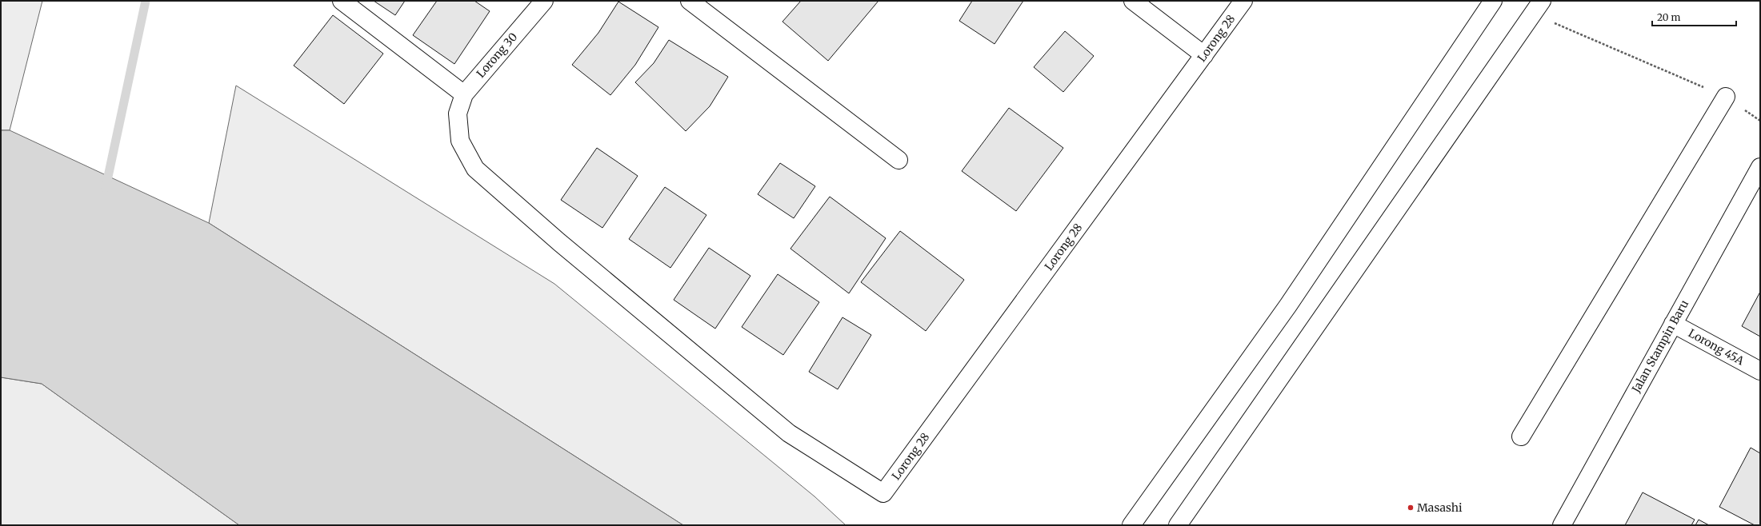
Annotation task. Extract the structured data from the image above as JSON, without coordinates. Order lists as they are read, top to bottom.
{
  "streets": {
    "street": [
      "Lorong 28",
      "Lorong 30",
      "Jalan Stampin Baru",
      "Lorong 45A"
    ]
  },
  "crossings": [
    ["Lorong 28", "Lorong 30"],
    ["Jalan Stampin Baru", "Lorong 45A"]
  ],
  "places": ["Masashi"],
  "scale_bar": "20 m"
}
